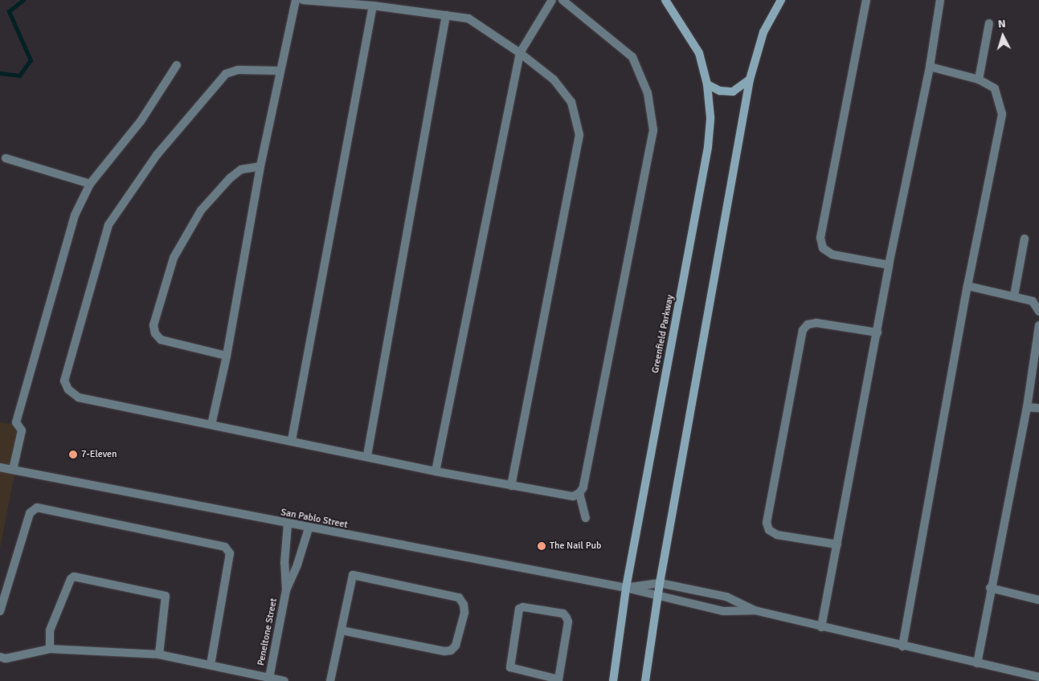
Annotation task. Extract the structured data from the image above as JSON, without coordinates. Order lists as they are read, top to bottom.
{
  "streets": {
    "main road": ["Greenfield Parkway"],
    "street": ["San Pablo Street", "Peneltone Street"]
  },
  "crossings": [
    ["Greenfield Parkway", "San Pablo Street"],
    ["San Pablo Street", "Peneltone Street"]
  ],
  "places": ["7-Eleven", "The Nail Pub"],
  "north": "top"
}
